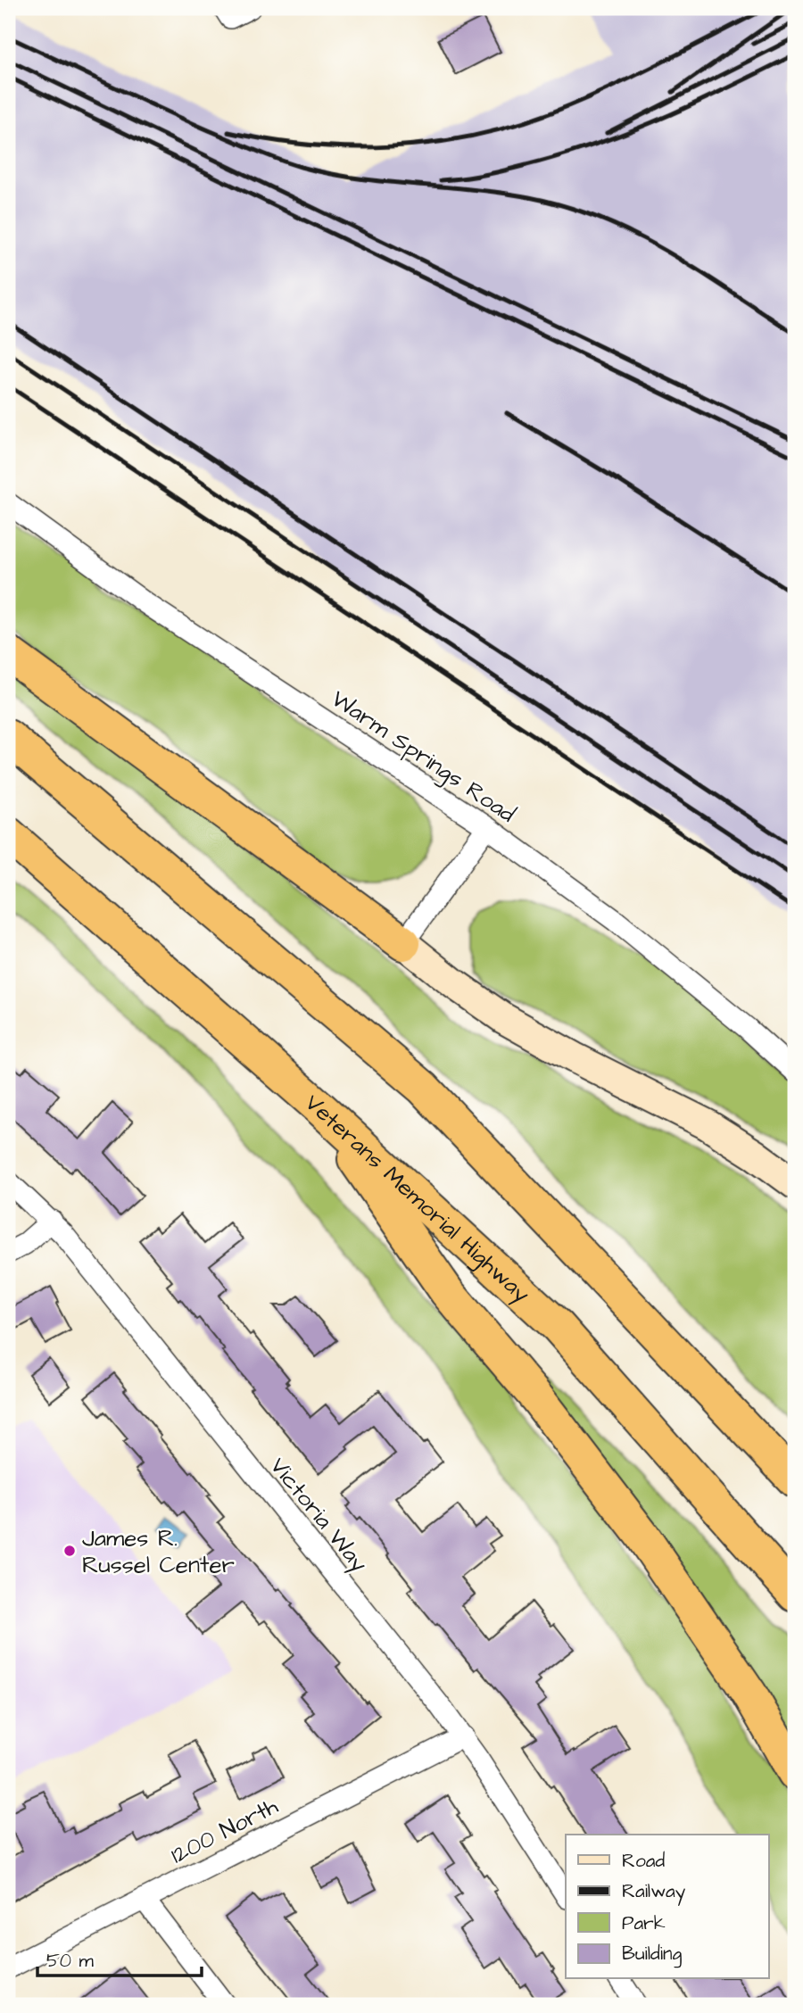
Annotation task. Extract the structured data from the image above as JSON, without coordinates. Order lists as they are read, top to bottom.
{
  "streets": {
    "highway": ["Veterans Memorial Highway"],
    "street": ["Warm Springs Road", "Victoria Way", "1200 North"]
  },
  "crossings": [
    ["Victoria Way", "1200 North"]
  ],
  "places": ["James R. Russel Center"],
  "legend": [
    "Road",
    "Railway",
    "Park",
    "Building"
  ],
  "scale_bar": "50 m"
}
